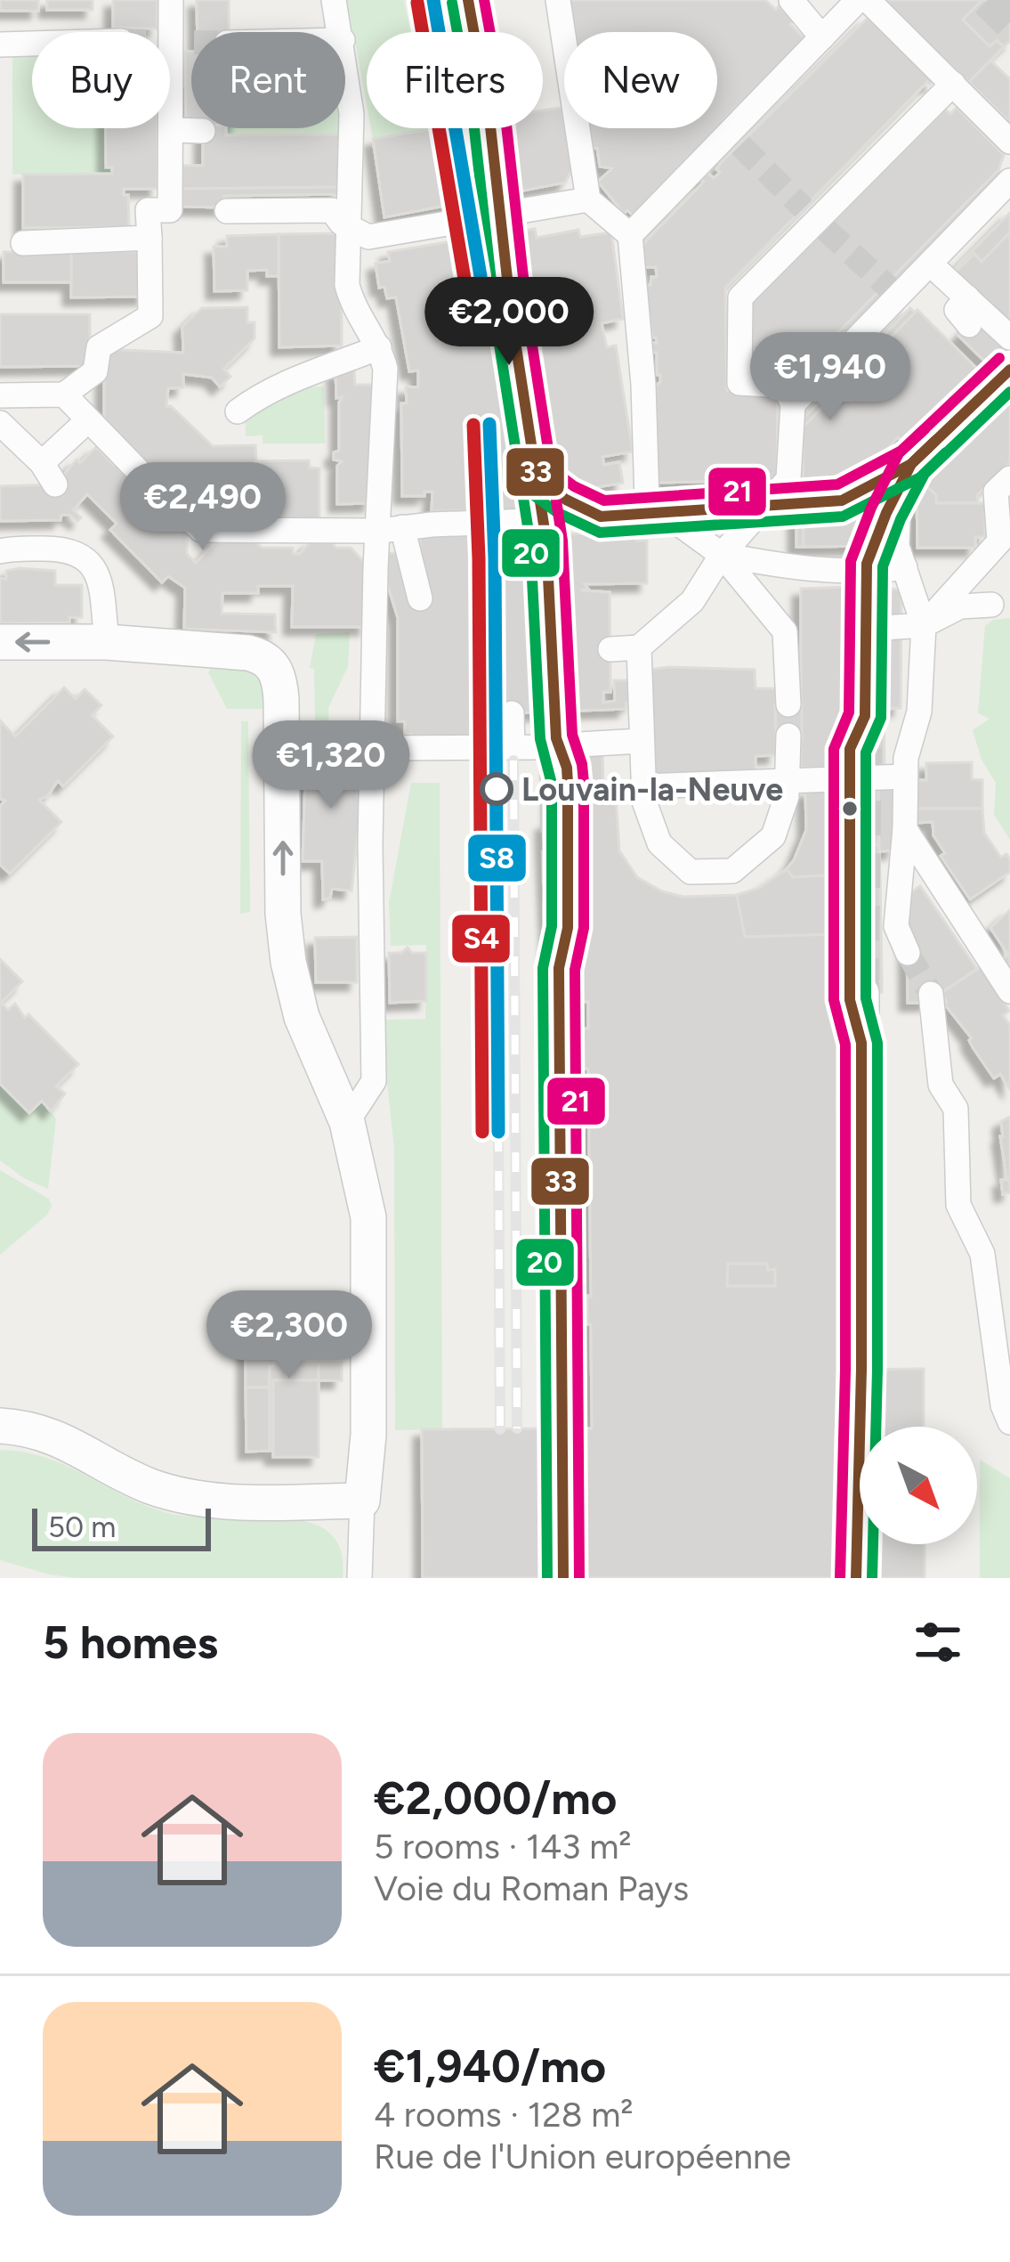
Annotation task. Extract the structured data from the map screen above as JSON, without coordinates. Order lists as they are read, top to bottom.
{
  "places": ["Louvain-la-Neuve"],
  "lines": [
    "transit line S8",
    "transit line 33",
    "transit line 21",
    "transit line S4",
    "transit line 20"
  ],
  "scale_bar": "50 m",
  "north": "bottom right",
  "page": {
    "chip": [
      "Buy",
      "Rent",
      "Filters",
      "New"
    ],
    "price": [
      "€2,000",
      "€1,940",
      "€2,490",
      "€1,320",
      "€2,300"
    ],
    "scale": "50 m",
    "heading": "5 homes",
    "list": [
      {
        "name": "€2,000/mo",
        "note": "5 rooms · 143 m² · Voie du Roman Pays"
      },
      {
        "name": "€1,940/mo",
        "note": "4 rooms · 128 m² · Rue de l'Union européenne"
      }
    ]
  }
}
